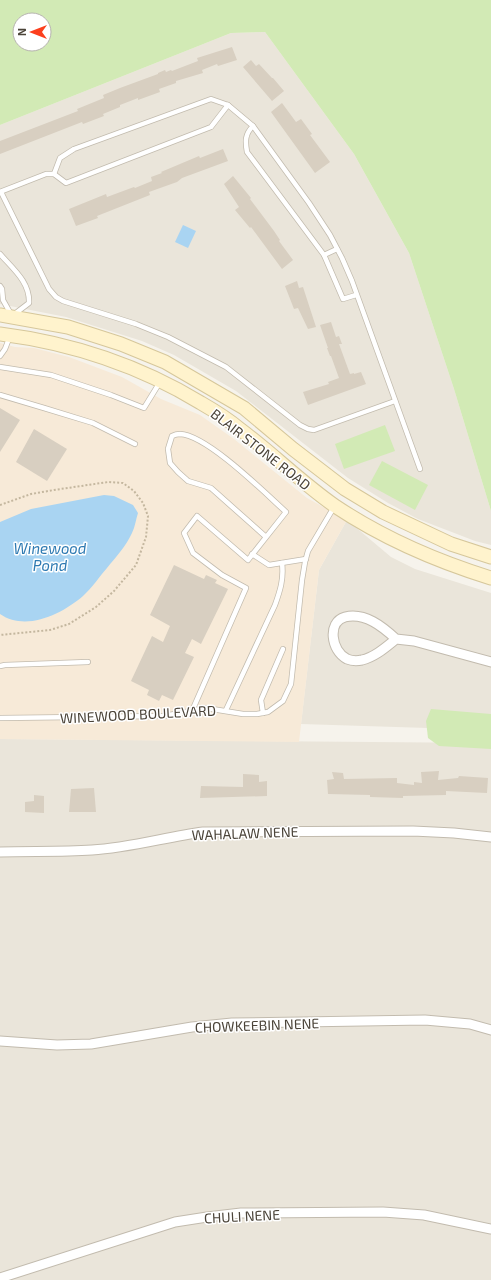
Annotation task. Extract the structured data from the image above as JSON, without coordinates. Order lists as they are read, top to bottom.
{
  "streets": {
    "main road": ["BLAIR STONE ROAD"],
    "street": ["WAHALAW NENE", "CHOWKEEBIN NENE", "CHULI NENE"],
    "lane": ["WINEWOOD BOULEVARD"]
  },
  "crossings": [
    ["BLAIR STONE ROAD", "WINEWOOD BOULEVARD"]
  ],
  "water": ["Winewood Pond"],
  "north": "left"
}
